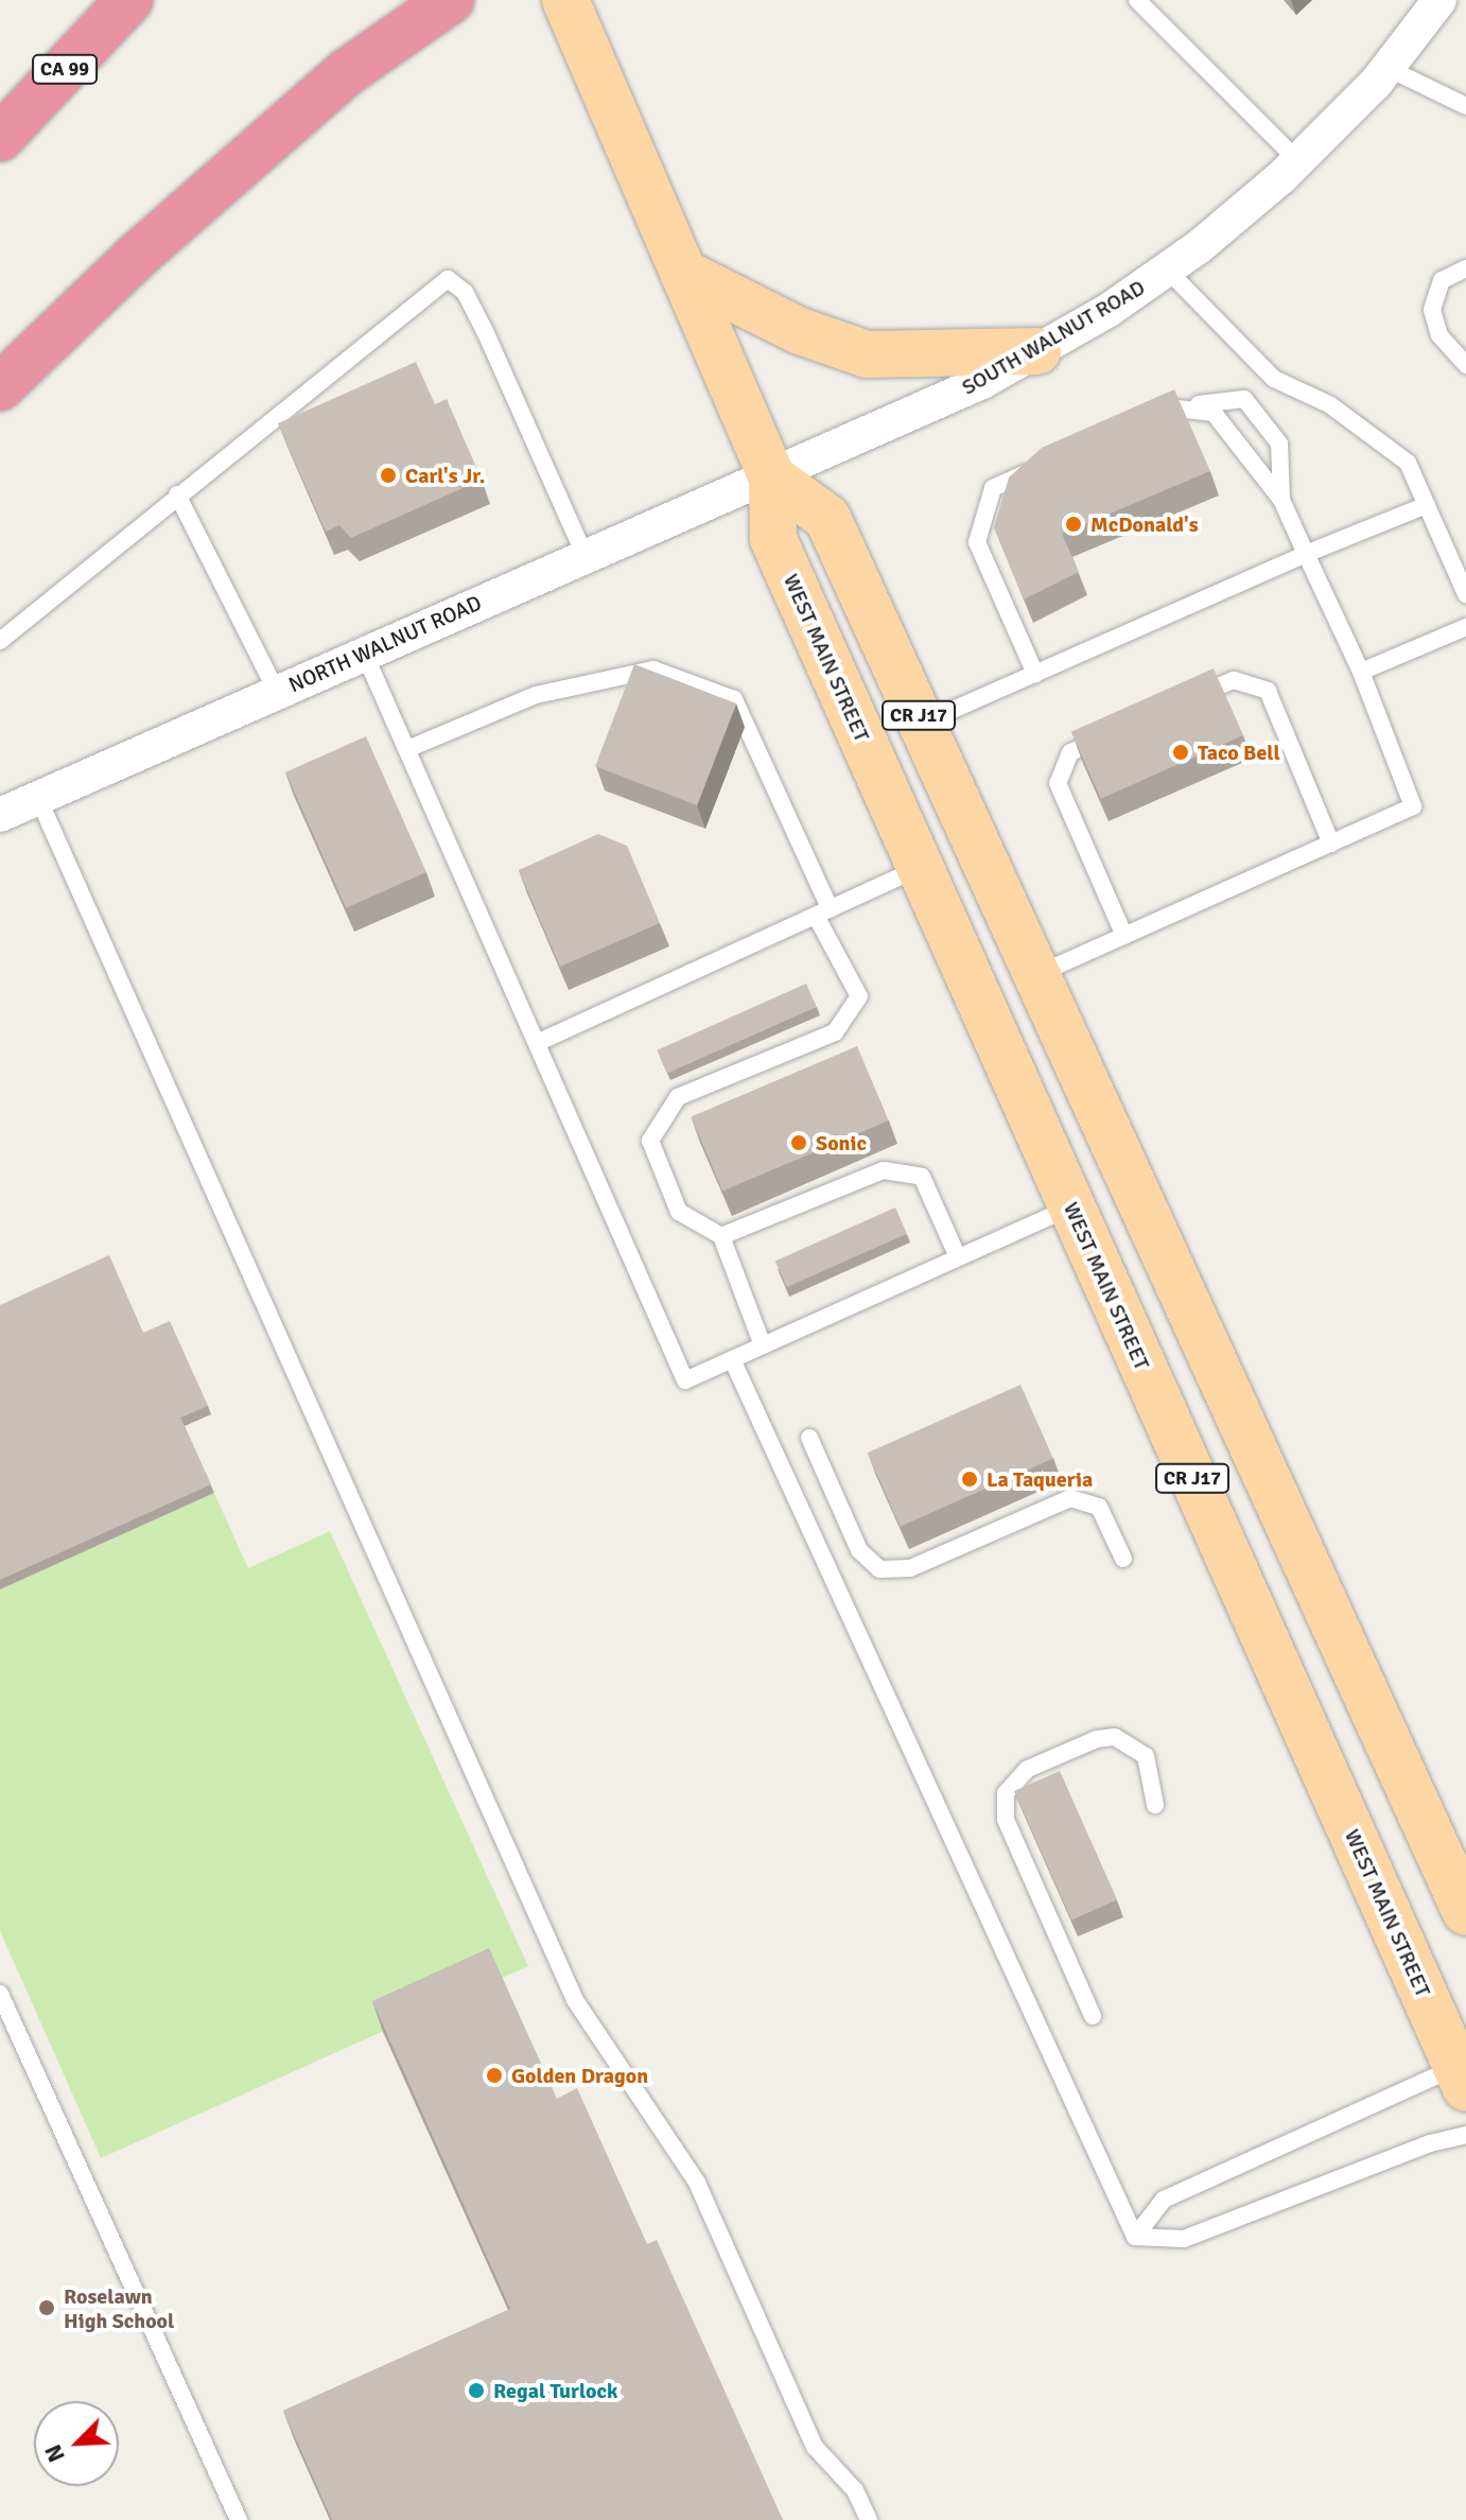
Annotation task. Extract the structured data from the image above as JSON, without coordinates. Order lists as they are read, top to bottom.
{
  "streets": {
    "highway": ["CA 99"],
    "main road": ["WEST MAIN STREET", "CR J17"],
    "street": ["SOUTH WALNUT ROAD", "NORTH WALNUT ROAD"]
  },
  "crossings": [
    ["SOUTH WALNUT ROAD", "NORTH WALNUT ROAD"],
    ["SOUTH WALNUT ROAD", "WEST MAIN STREET"],
    ["SOUTH WALNUT ROAD", "CR J17"],
    ["NORTH WALNUT ROAD", "WEST MAIN STREET"],
    ["NORTH WALNUT ROAD", "CR J17"],
    ["WEST MAIN STREET", "CR J17"]
  ],
  "places": [
    "Carl's Jr.",
    "McDonald's",
    "Taco Bell",
    "Sonic",
    "La Taqueria",
    "Golden Dragon",
    "Roselawn High School",
    "Regal Turlock"
  ],
  "north": "bottom left"
}
